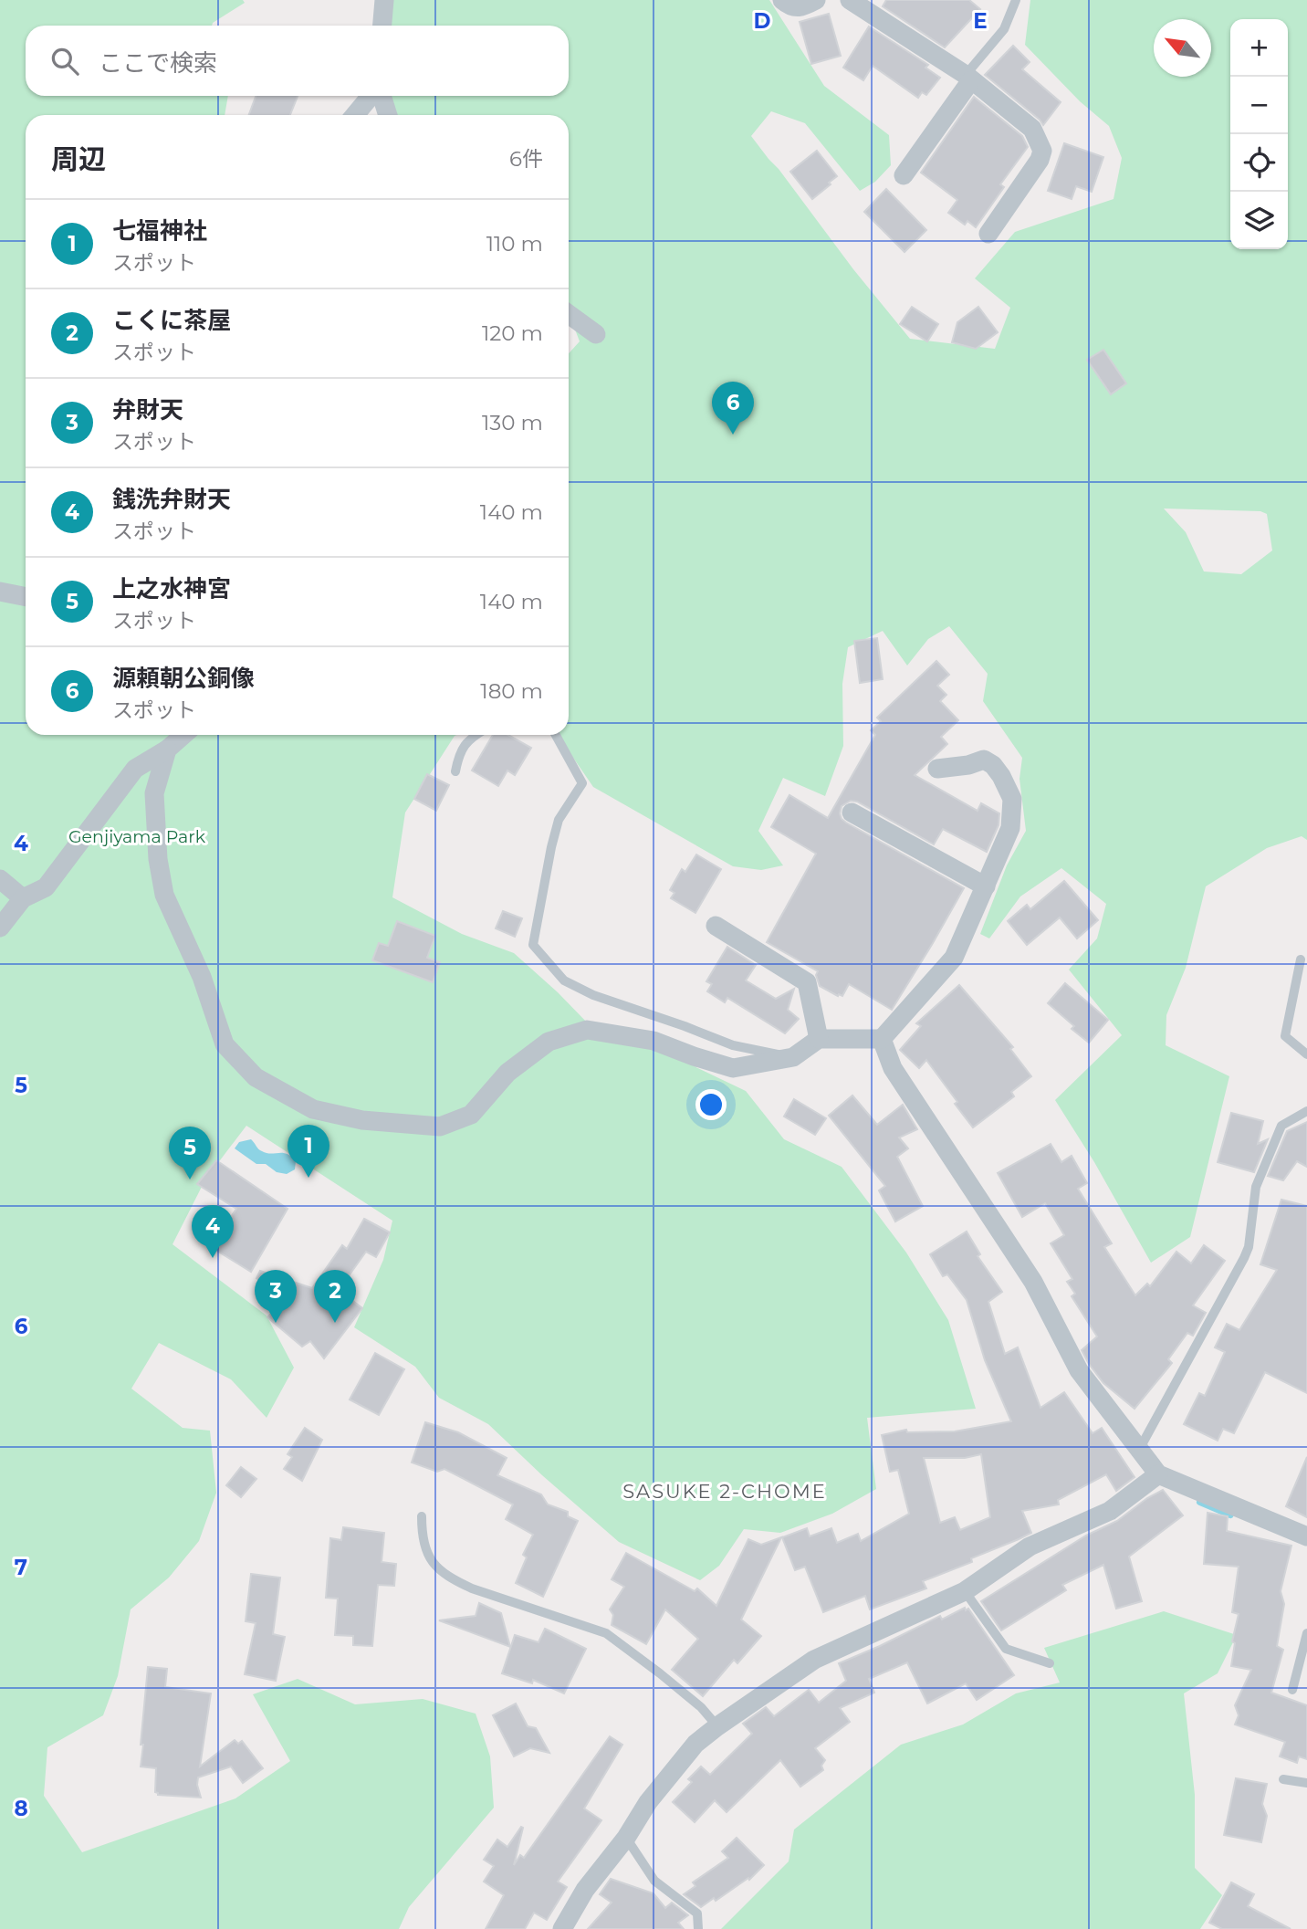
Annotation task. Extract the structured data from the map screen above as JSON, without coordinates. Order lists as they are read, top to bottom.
{
  "districts": ["SASUKE 2-CHOME"],
  "parks": ["Genjiyama Park"],
  "north": "top left",
  "page": {
    "map_buttons": ["+", "−"],
    "search": "ここで検索",
    "heading": ["周辺", "6件"],
    "list": [
      {
        "mark": "1",
        "name": "七福神社",
        "note": "スポット",
        "value": "110 m"
      },
      {
        "mark": "2",
        "name": "こくに茶屋",
        "note": "スポット",
        "value": "120 m"
      },
      {
        "mark": "3",
        "name": "弁財天",
        "note": "スポット",
        "value": "130 m"
      },
      {
        "mark": "4",
        "name": "銭洗弁財天",
        "note": "スポット",
        "value": "140 m"
      },
      {
        "mark": "5",
        "name": "上之水神宮",
        "note": "スポット",
        "value": "140 m"
      },
      {
        "mark": "6",
        "name": "源頼朝公銅像",
        "note": "スポット",
        "value": "180 m"
      }
    ],
    "pins": [
      "6",
      "1",
      "5",
      "4",
      "2",
      "3"
    ]
  },
  "grid": {
    "columns": ["D", "E"],
    "rows": [
      "4",
      "5",
      "6",
      "7",
      "8"
    ]
  }
}
